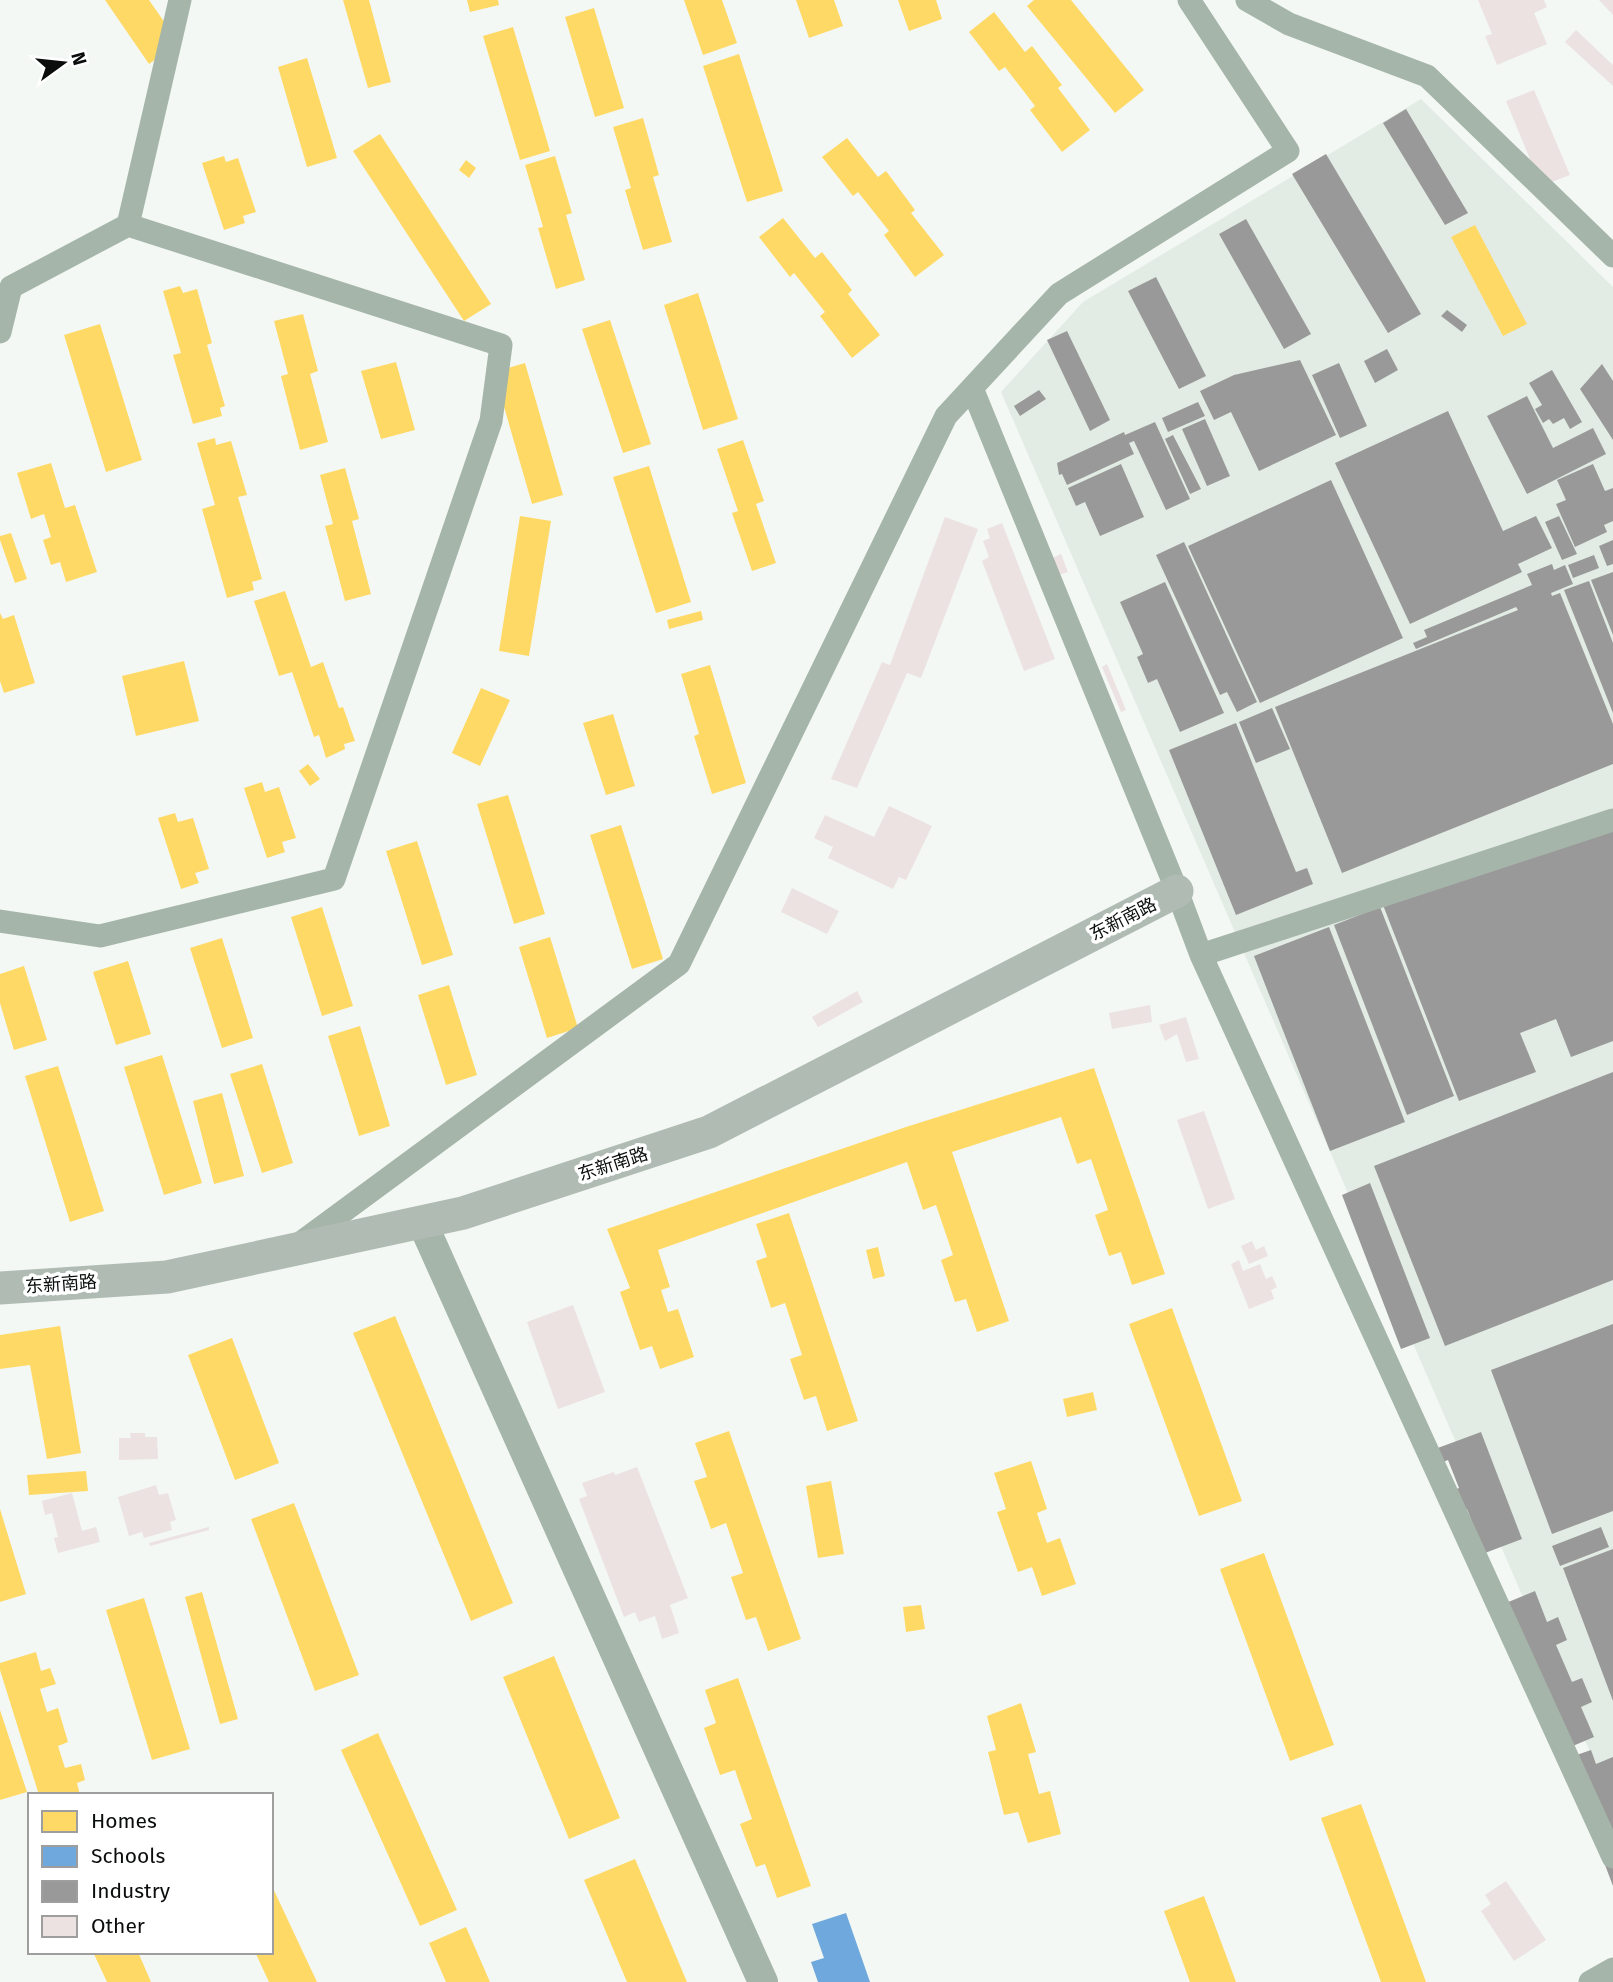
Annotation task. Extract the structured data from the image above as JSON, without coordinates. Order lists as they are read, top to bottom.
{
  "streets": {
    "main road": ["东新南路"]
  },
  "legend": [
    "Homes",
    "Schools",
    "Industry",
    "Other"
  ],
  "north": "right"
}
